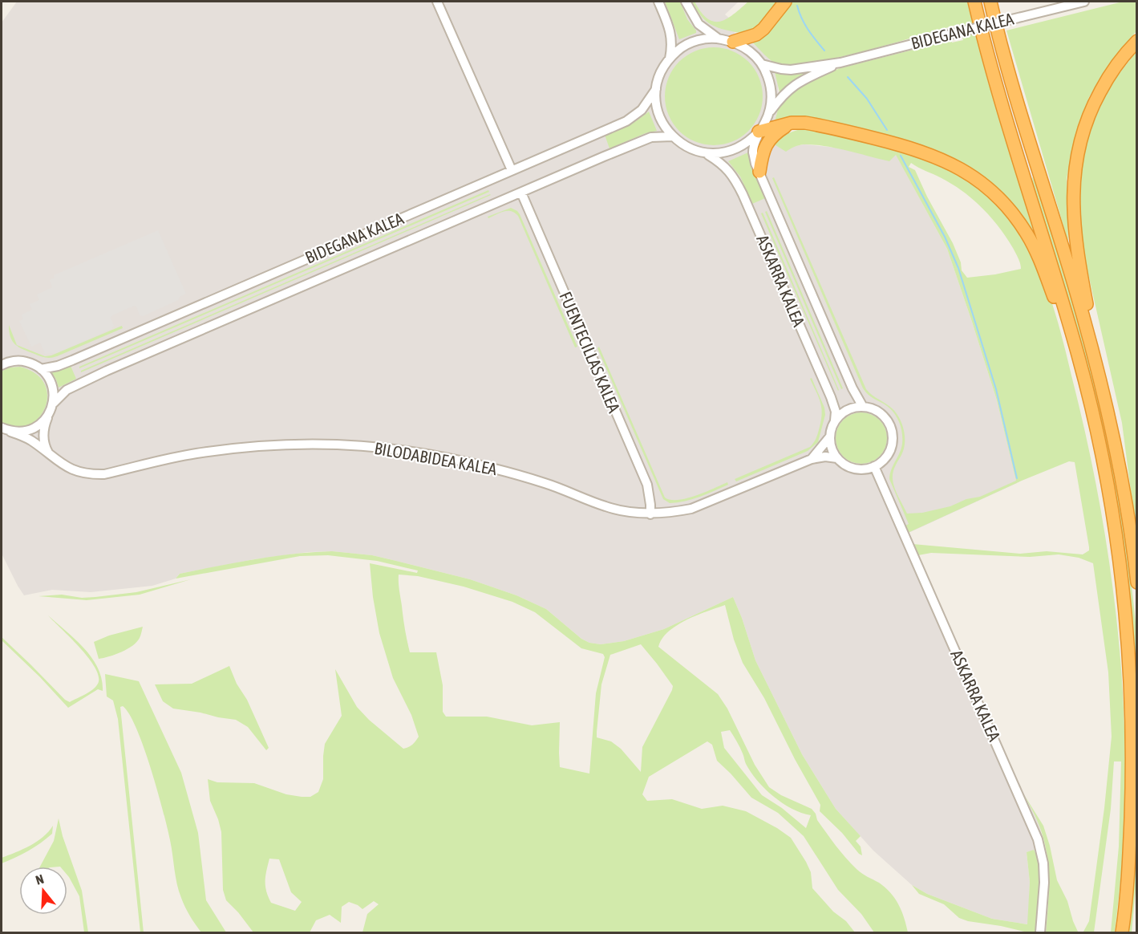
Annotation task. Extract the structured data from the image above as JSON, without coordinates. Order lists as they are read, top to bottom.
{
  "streets": {
    "street": [
      "BIDEGANA KALEA",
      "ASKARRA KALEA",
      "FUENTECILLAS KALEA",
      "BILODABIDEA KALEA"
    ]
  },
  "crossings": [
    ["BIDEGANA KALEA", "ASKARRA KALEA"],
    ["BIDEGANA KALEA", "FUENTECILLAS KALEA"],
    ["ASKARRA KALEA", "BILODABIDEA KALEA"],
    ["FUENTECILLAS KALEA", "BILODABIDEA KALEA"]
  ],
  "north": "top"
}
